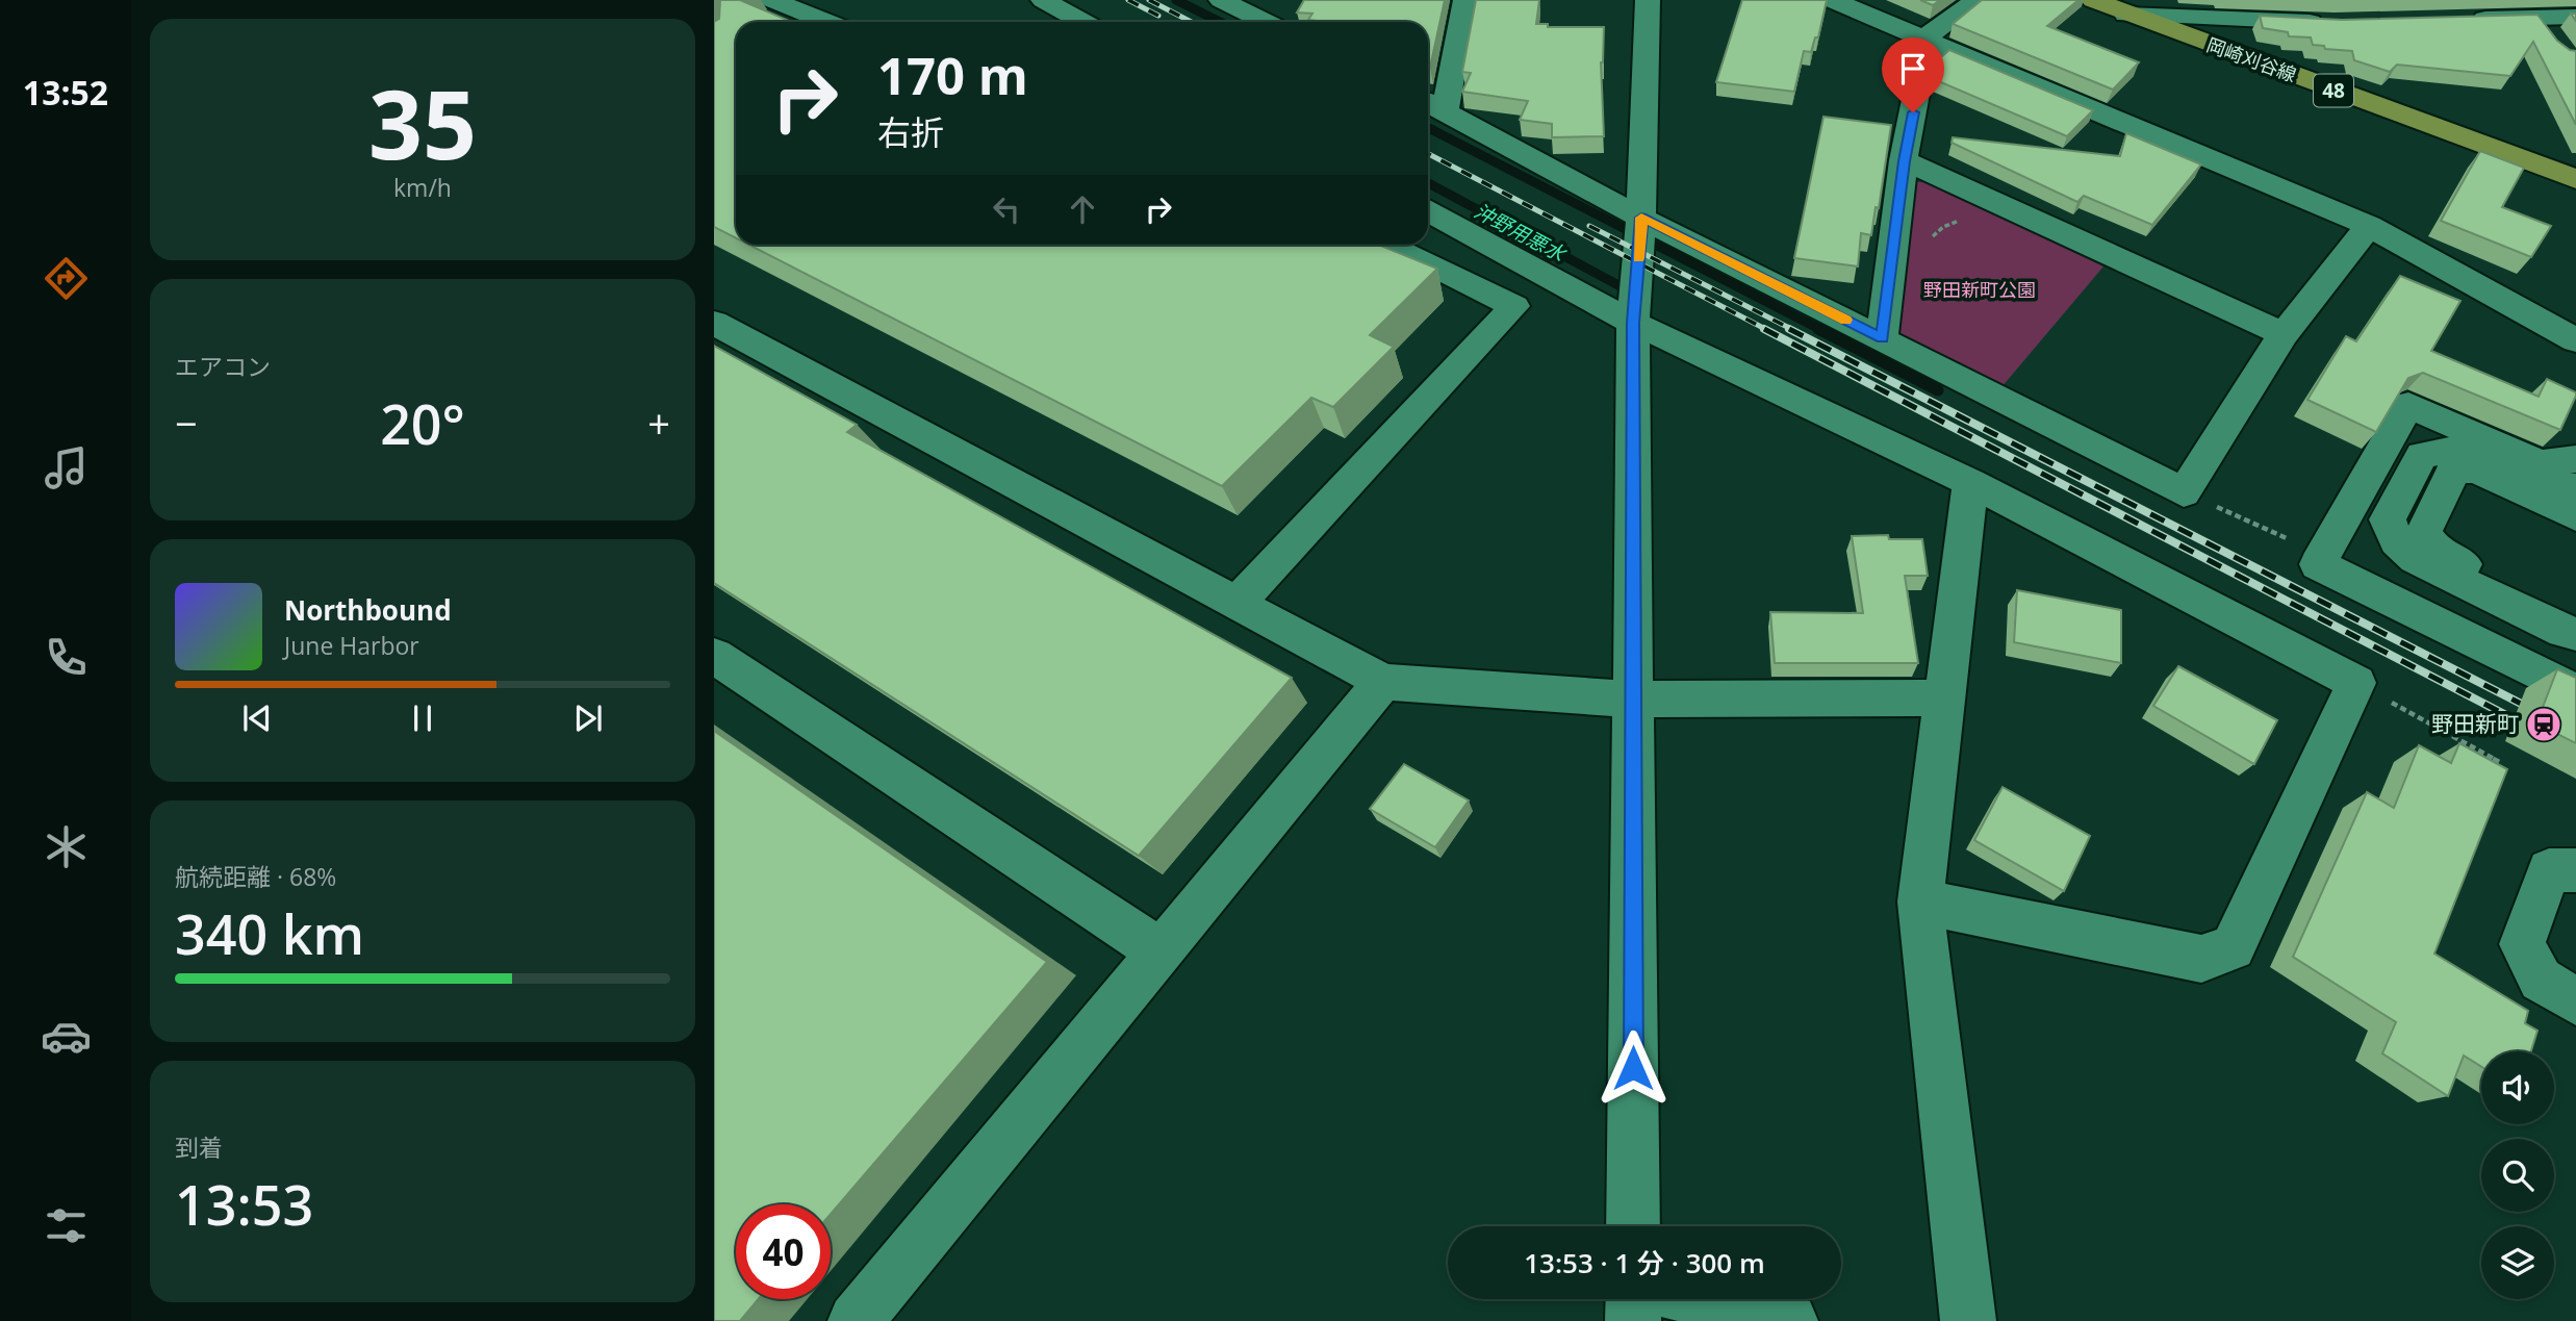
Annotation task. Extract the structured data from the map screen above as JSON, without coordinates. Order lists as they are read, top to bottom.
{
  "streets": {
    "main road": ["岡崎刈谷線", "48"]
  },
  "water": ["沖野用悪水"],
  "parks": ["野田新町公園"],
  "places": {
    "station": ["野田新町"]
  },
  "page": {
    "tabs": "13:52",
    "tile": [
      ["35", "km/h"],
      "エアコン",
      ["航続距離 · 68%", "340 km"],
      ["到着", "13:53"]
    ],
    "turn": ["170 m", "右折"],
    "heat": ["−", "20°", "+"],
    "song": ["Northbound", "June Harbor"],
    "limit": "40",
    "trip": "13:53 · 1 分 · 300 m"
  }
}
